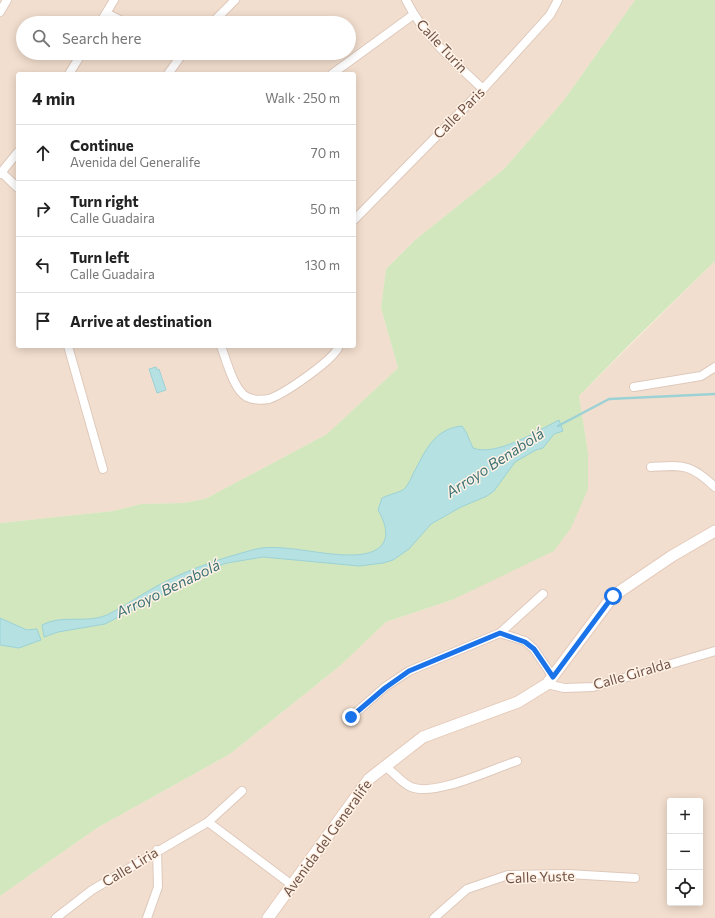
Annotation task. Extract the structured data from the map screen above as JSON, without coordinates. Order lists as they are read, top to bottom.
{
  "streets": {
    "street": [
      "Calle Turin",
      "Calle Paris",
      "Calle Giralda",
      "Avenida del Generalife",
      "Calle Liria",
      "Calle Yuste"
    ]
  },
  "crossings": [
    ["Calle Turin", "Calle Paris"],
    ["Calle Giralda", "Avenida del Generalife"]
  ],
  "water": ["Arroyo Benabolá"],
  "page": {
    "search": "Search here",
    "heading": ["4 min", "Walk · 250 m"],
    "list": [
      ["Continue", "Avenida del Generalife", "70 m"],
      ["Turn right", "Calle Guadaira", "50 m"],
      ["Turn left", "Calle Guadaira", "130 m"],
      "Arrive at destination"
    ],
    "map_buttons": ["+", "−"]
  }
}
